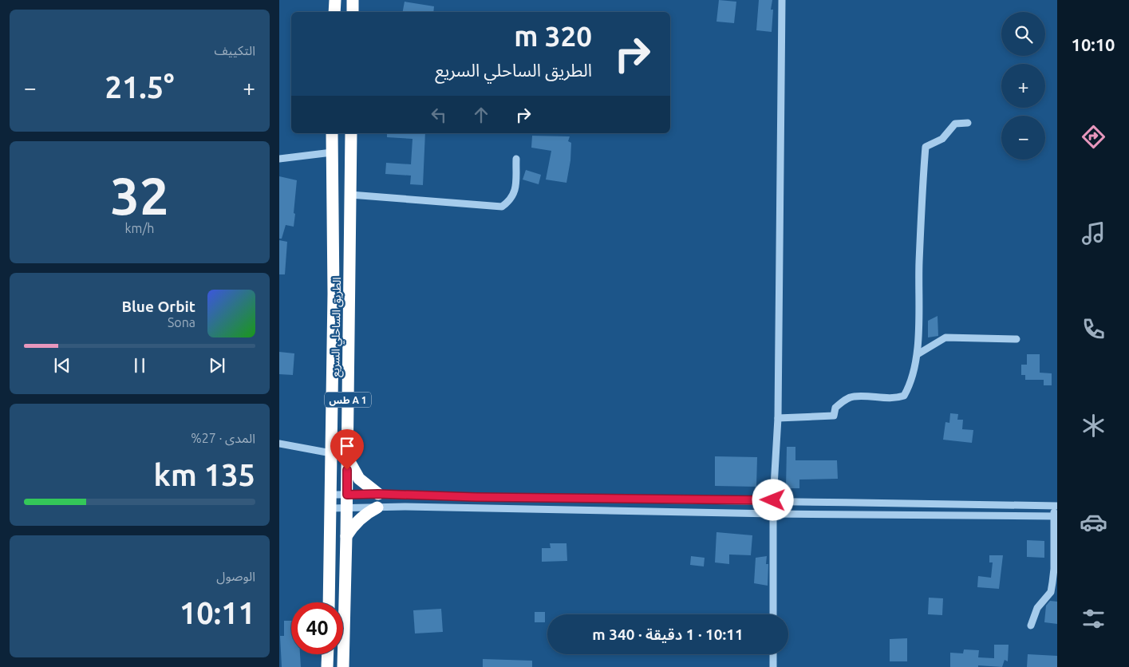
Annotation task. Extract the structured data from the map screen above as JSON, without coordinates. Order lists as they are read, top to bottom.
{
  "streets": {
    "highway": ["الطريق الساحلي السريع", "طس A 1"]
  },
  "page": {
    "tabs": "10:10",
    "tile": [
      "التكييف",
      ["32", "km/h"],
      ["المدى · 27%", "135 km"],
      ["الوصول", "10:11"]
    ],
    "map_buttons": ["+", "−"],
    "turn": ["320 m", "الطريق الساحلي السريع"],
    "heat": ["−", "21.5°", "+"],
    "song": ["Blue Orbit", "Sona"],
    "limit": "40",
    "trip": "10:11 · 1 دقيقة · 340 m"
  }
}
